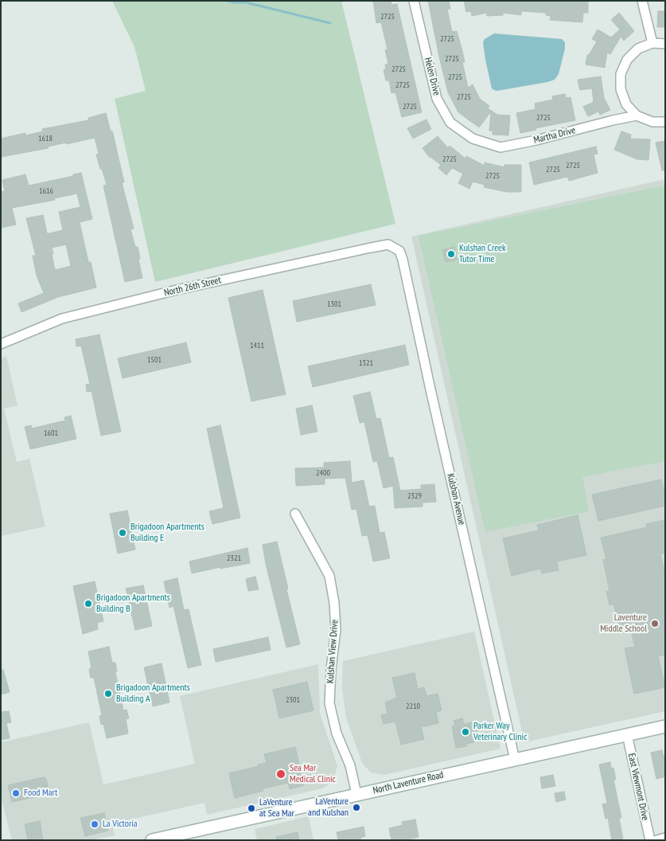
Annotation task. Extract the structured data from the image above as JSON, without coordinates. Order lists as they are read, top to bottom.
{
  "streets": {
    "street": [
      "Helen Drive",
      "Martha Drive",
      "North 26th Street",
      "Kulshan Avenue",
      "Kulshan View Drive",
      "North Laventure Road",
      "East Viewmont Drive"
    ]
  },
  "crossings": [
    ["Helen Drive", "Martha Drive"],
    ["North 26th Street", "Kulshan Avenue"],
    ["Kulshan Avenue", "North Laventure Road"],
    ["Kulshan View Drive", "North Laventure Road"],
    ["North Laventure Road", "East Viewmont Drive"]
  ],
  "places": [
    "Kulshan Creek Tutor Time",
    "Brigadoon Apartments Building E",
    "Brigadoon Apartments Building B",
    "Laventure Middle School",
    "Brigadoon Apartments Building A",
    "Parker Way Veterinary Clinic",
    "Sea Mar Medical Clinic",
    "Food Mart",
    "LaVenture and Kulshan",
    "LaVenture at Sea Mar",
    "La Victoria"
  ],
  "house_numbers": [
    "2725",
    "2725",
    "2725",
    "2725",
    "2725",
    "2725",
    "2725",
    "2725",
    "2725",
    "1618",
    "2725",
    "2725",
    "2725",
    "2725",
    "1616",
    "1301",
    "1411",
    "1501",
    "1321",
    "1601",
    "2400",
    "2329",
    "2321",
    "2301",
    "2210"
  ]
}
